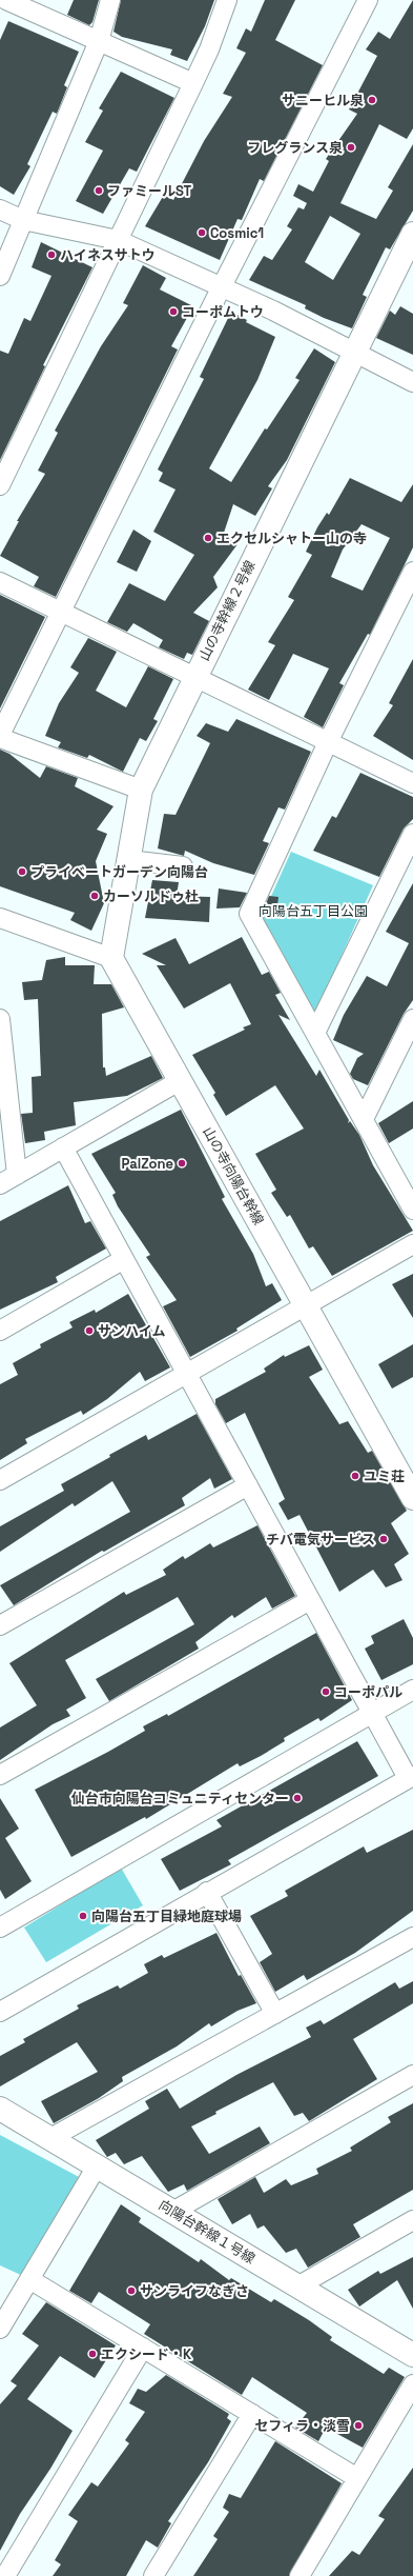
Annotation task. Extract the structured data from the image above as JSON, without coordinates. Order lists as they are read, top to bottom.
{
  "streets": {
    "street": ["山の寺幹線２号線", "山の寺向陽台幹線", "向陽台幹線１号線"]
  },
  "crossings": [
    ["山の寺幹線２号線", "山の寺向陽台幹線"]
  ],
  "parks": ["向陽台五丁目公園"],
  "places": [
    "サニーヒル泉",
    "フレグランス泉",
    "ファミールST",
    "Cosmic1",
    "ハイネスサトウ",
    "コーポムトウ",
    "エクセルシャトー山の寺",
    "プライベートガーデン向陽台",
    "カーソルドゥ杜",
    "PalZone",
    "サンハイム",
    "ユミ荘",
    "チバ電気サービス",
    "コーポパル",
    "仙台市向陽台コミュニティセンター",
    "向陽台五丁目緑地庭球場",
    "サンライフなぎさ",
    "エクシード・K",
    "セフィラ・淡雪"
  ]
}
